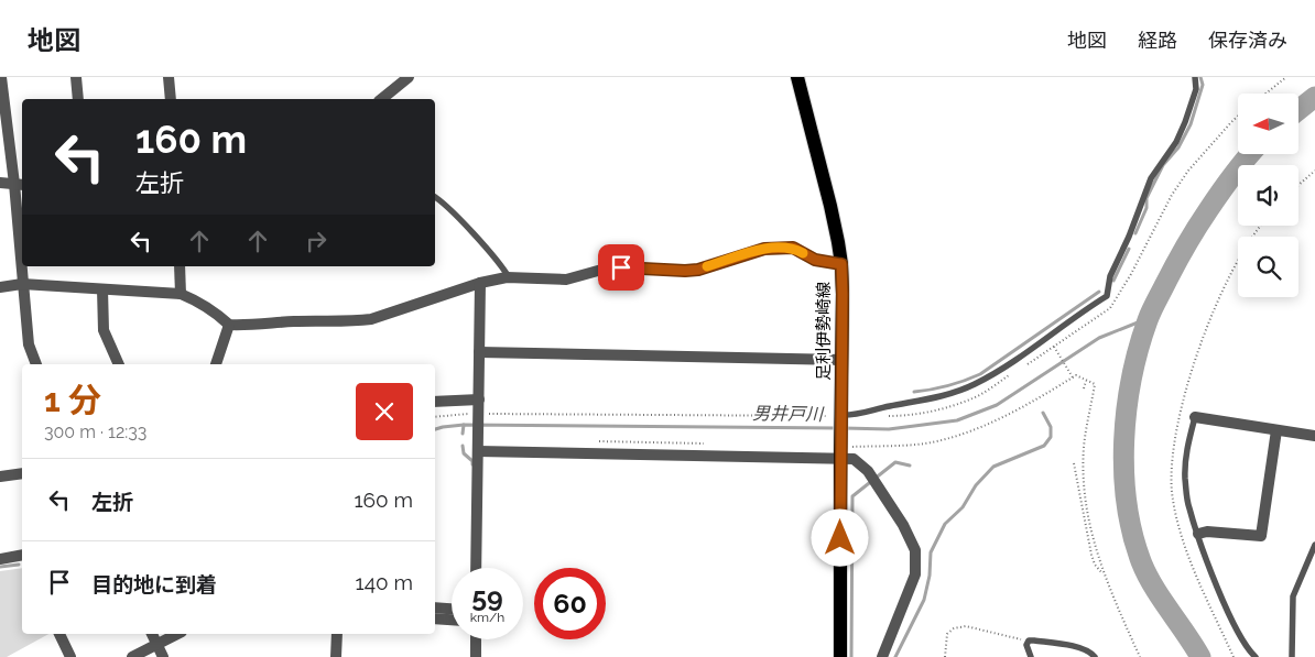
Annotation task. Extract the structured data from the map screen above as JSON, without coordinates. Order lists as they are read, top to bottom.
{
  "streets": {
    "main road": ["足利伊勢崎線"]
  },
  "water": ["男井戸川"],
  "north": "left",
  "page": {
    "header": "地図",
    "nav": ["地図", "経路", "保存済み"],
    "turn": ["160 m", "左折"],
    "heading": ["1 分", "300 m · 12:33"],
    "list": [
      {
        "name": "左折",
        "value": "160 m"
      },
      {
        "name": "目的地に到着",
        "value": "140 m"
      }
    ],
    "speed": "59 km/h",
    "limit": "60"
  }
}
